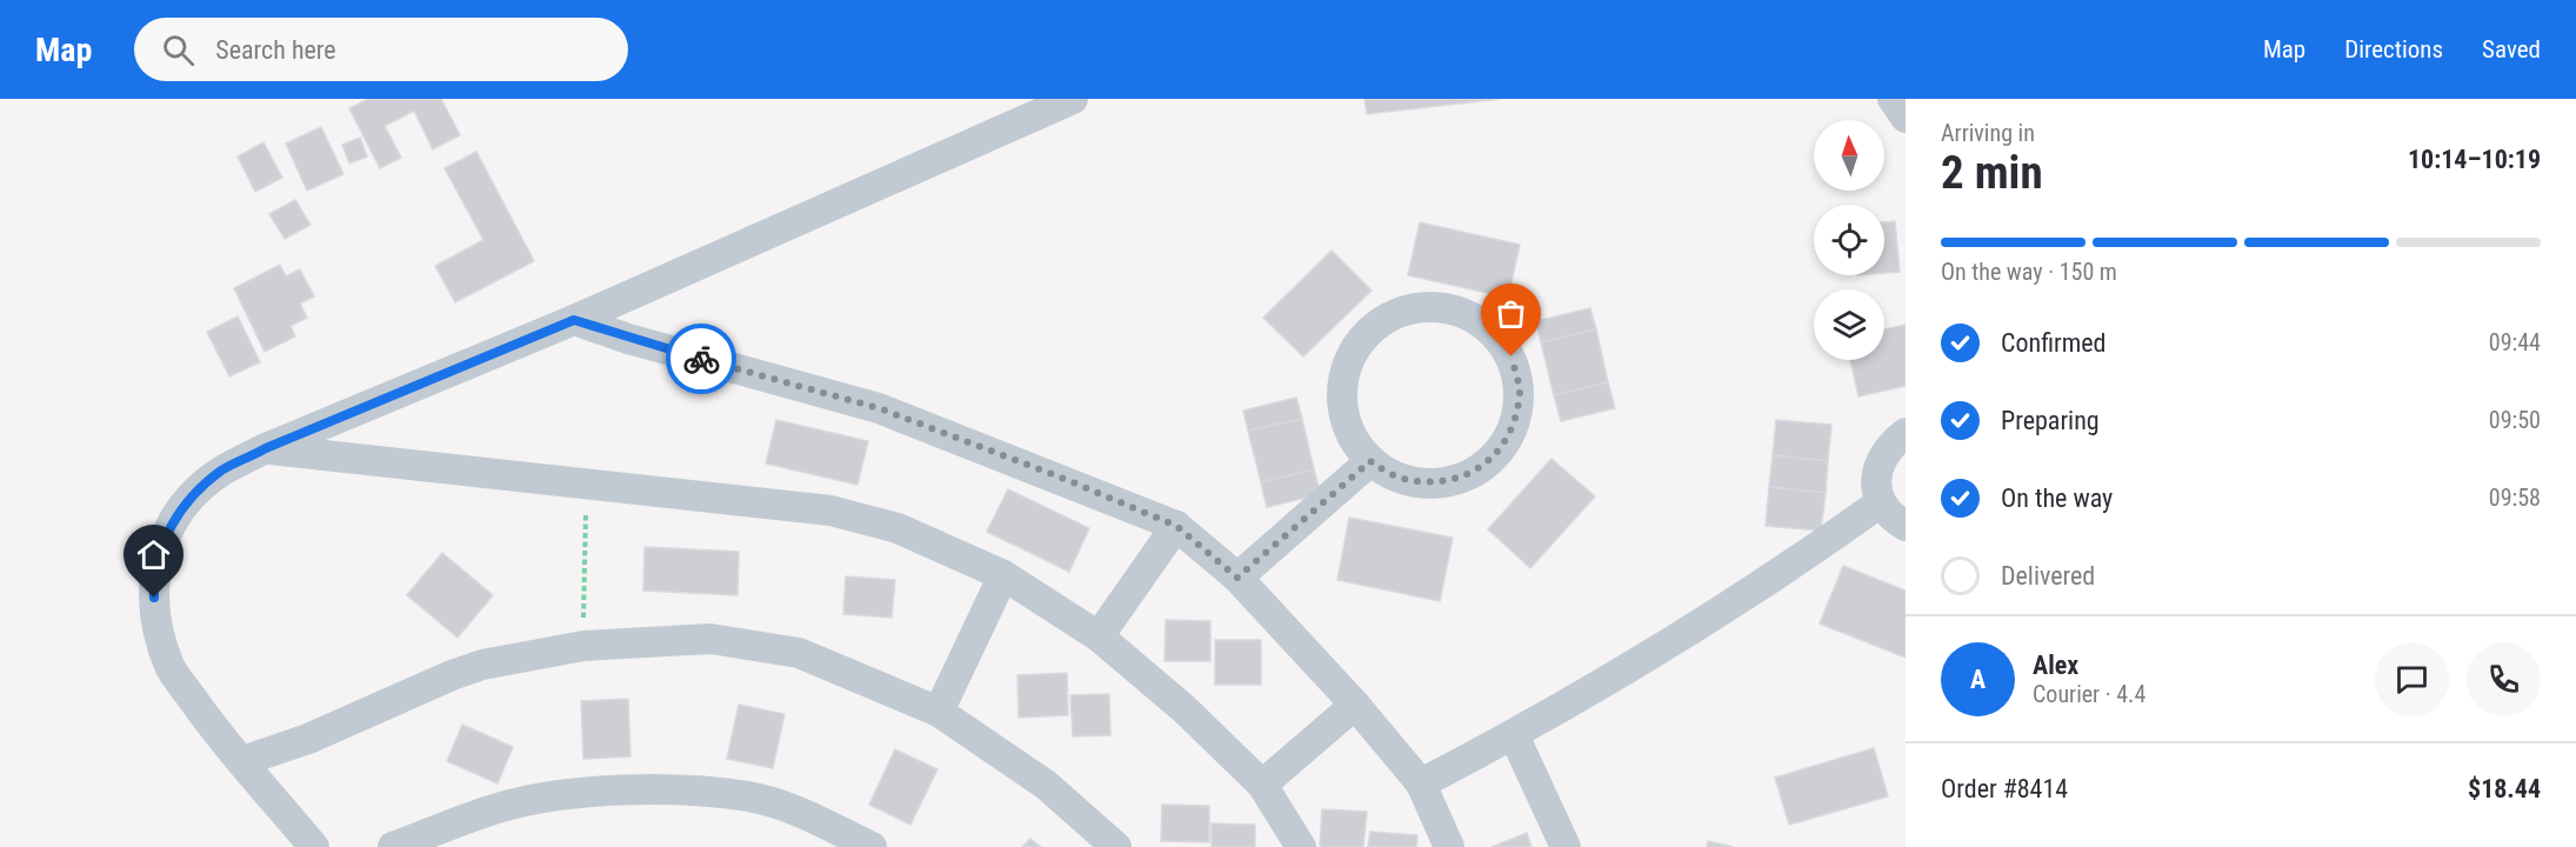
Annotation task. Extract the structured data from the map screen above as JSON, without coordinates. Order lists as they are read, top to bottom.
{
  "north": "top",
  "page": {
    "header": "Map",
    "search": "Search here",
    "nav": ["Map", "Directions", "Saved"],
    "heading": ["2 min", "Arriving in", "10:14–10:19"],
    "panel": [
      "Alex",
      "Courier · 4.4",
      "Order #8414",
      "$18.44"
    ],
    "bar": "On the way · 150 m",
    "list": [
      ["Confirmed", "09:44"],
      ["Preparing", "09:50"],
      ["On the way", "09:58"],
      "Delivered"
    ],
    "round": "A"
  }
}
